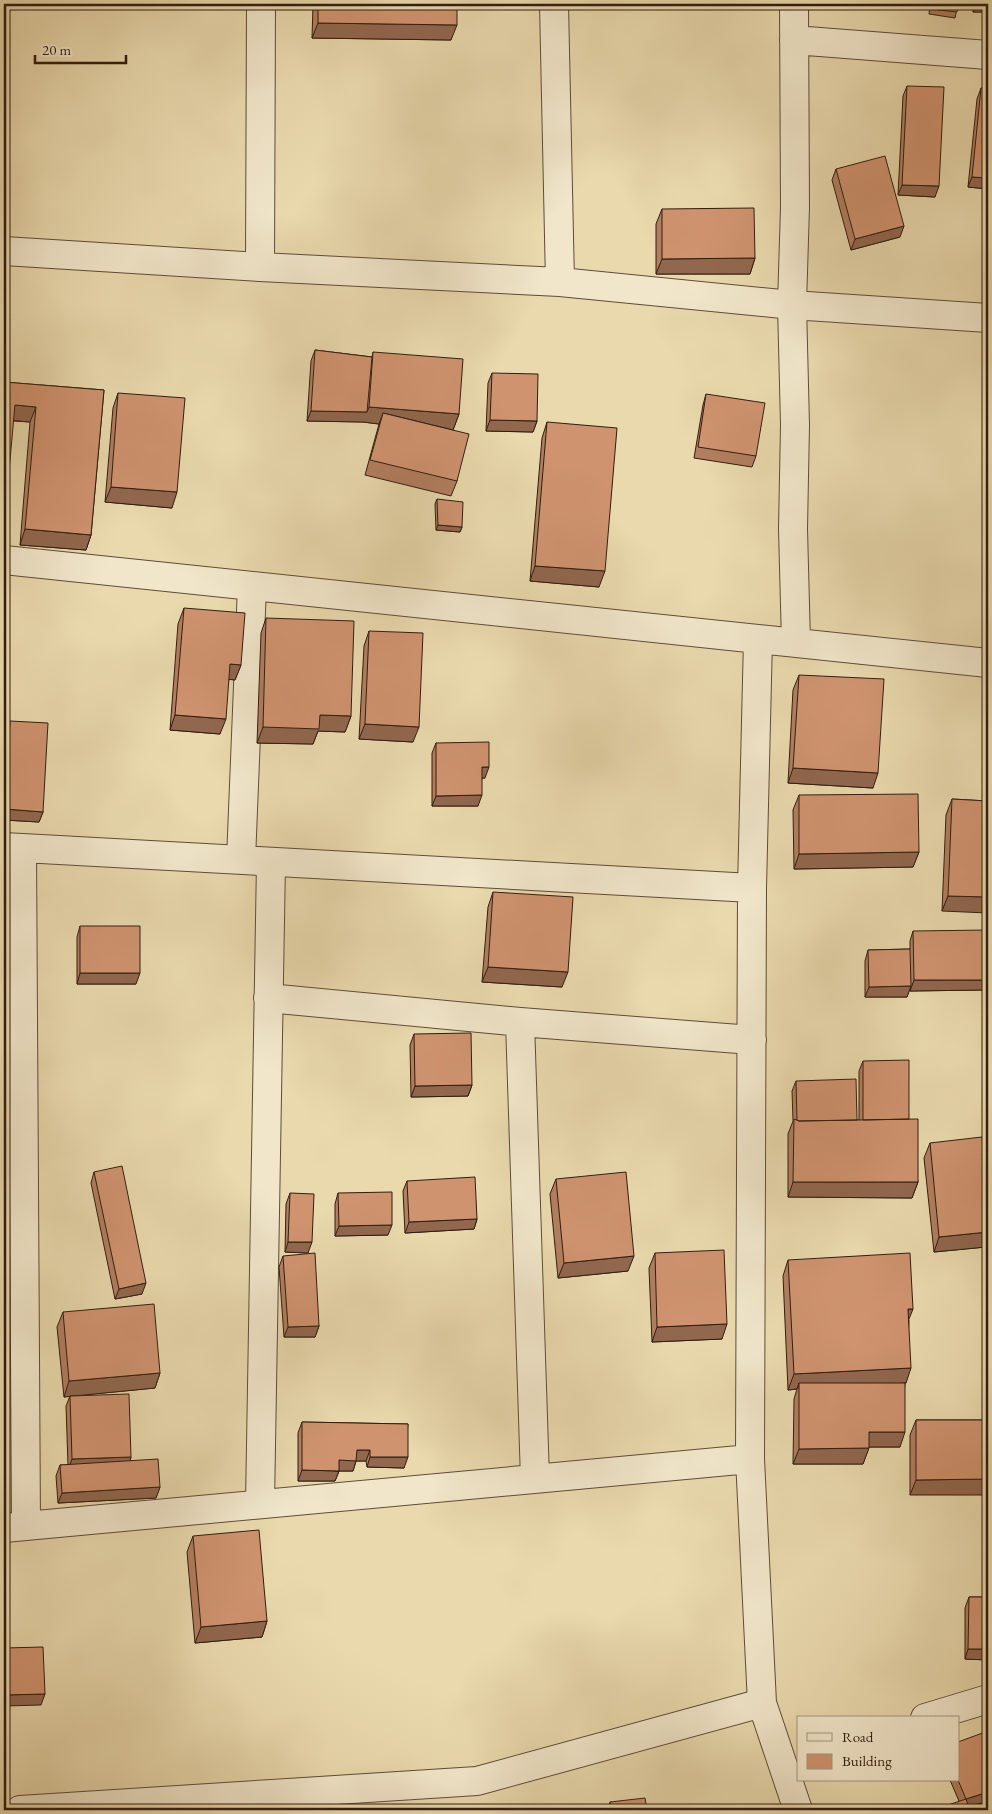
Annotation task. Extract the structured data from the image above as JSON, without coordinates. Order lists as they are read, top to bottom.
{
  "legend": ["Road", "Building"],
  "scale_bar": "20 m"
}
